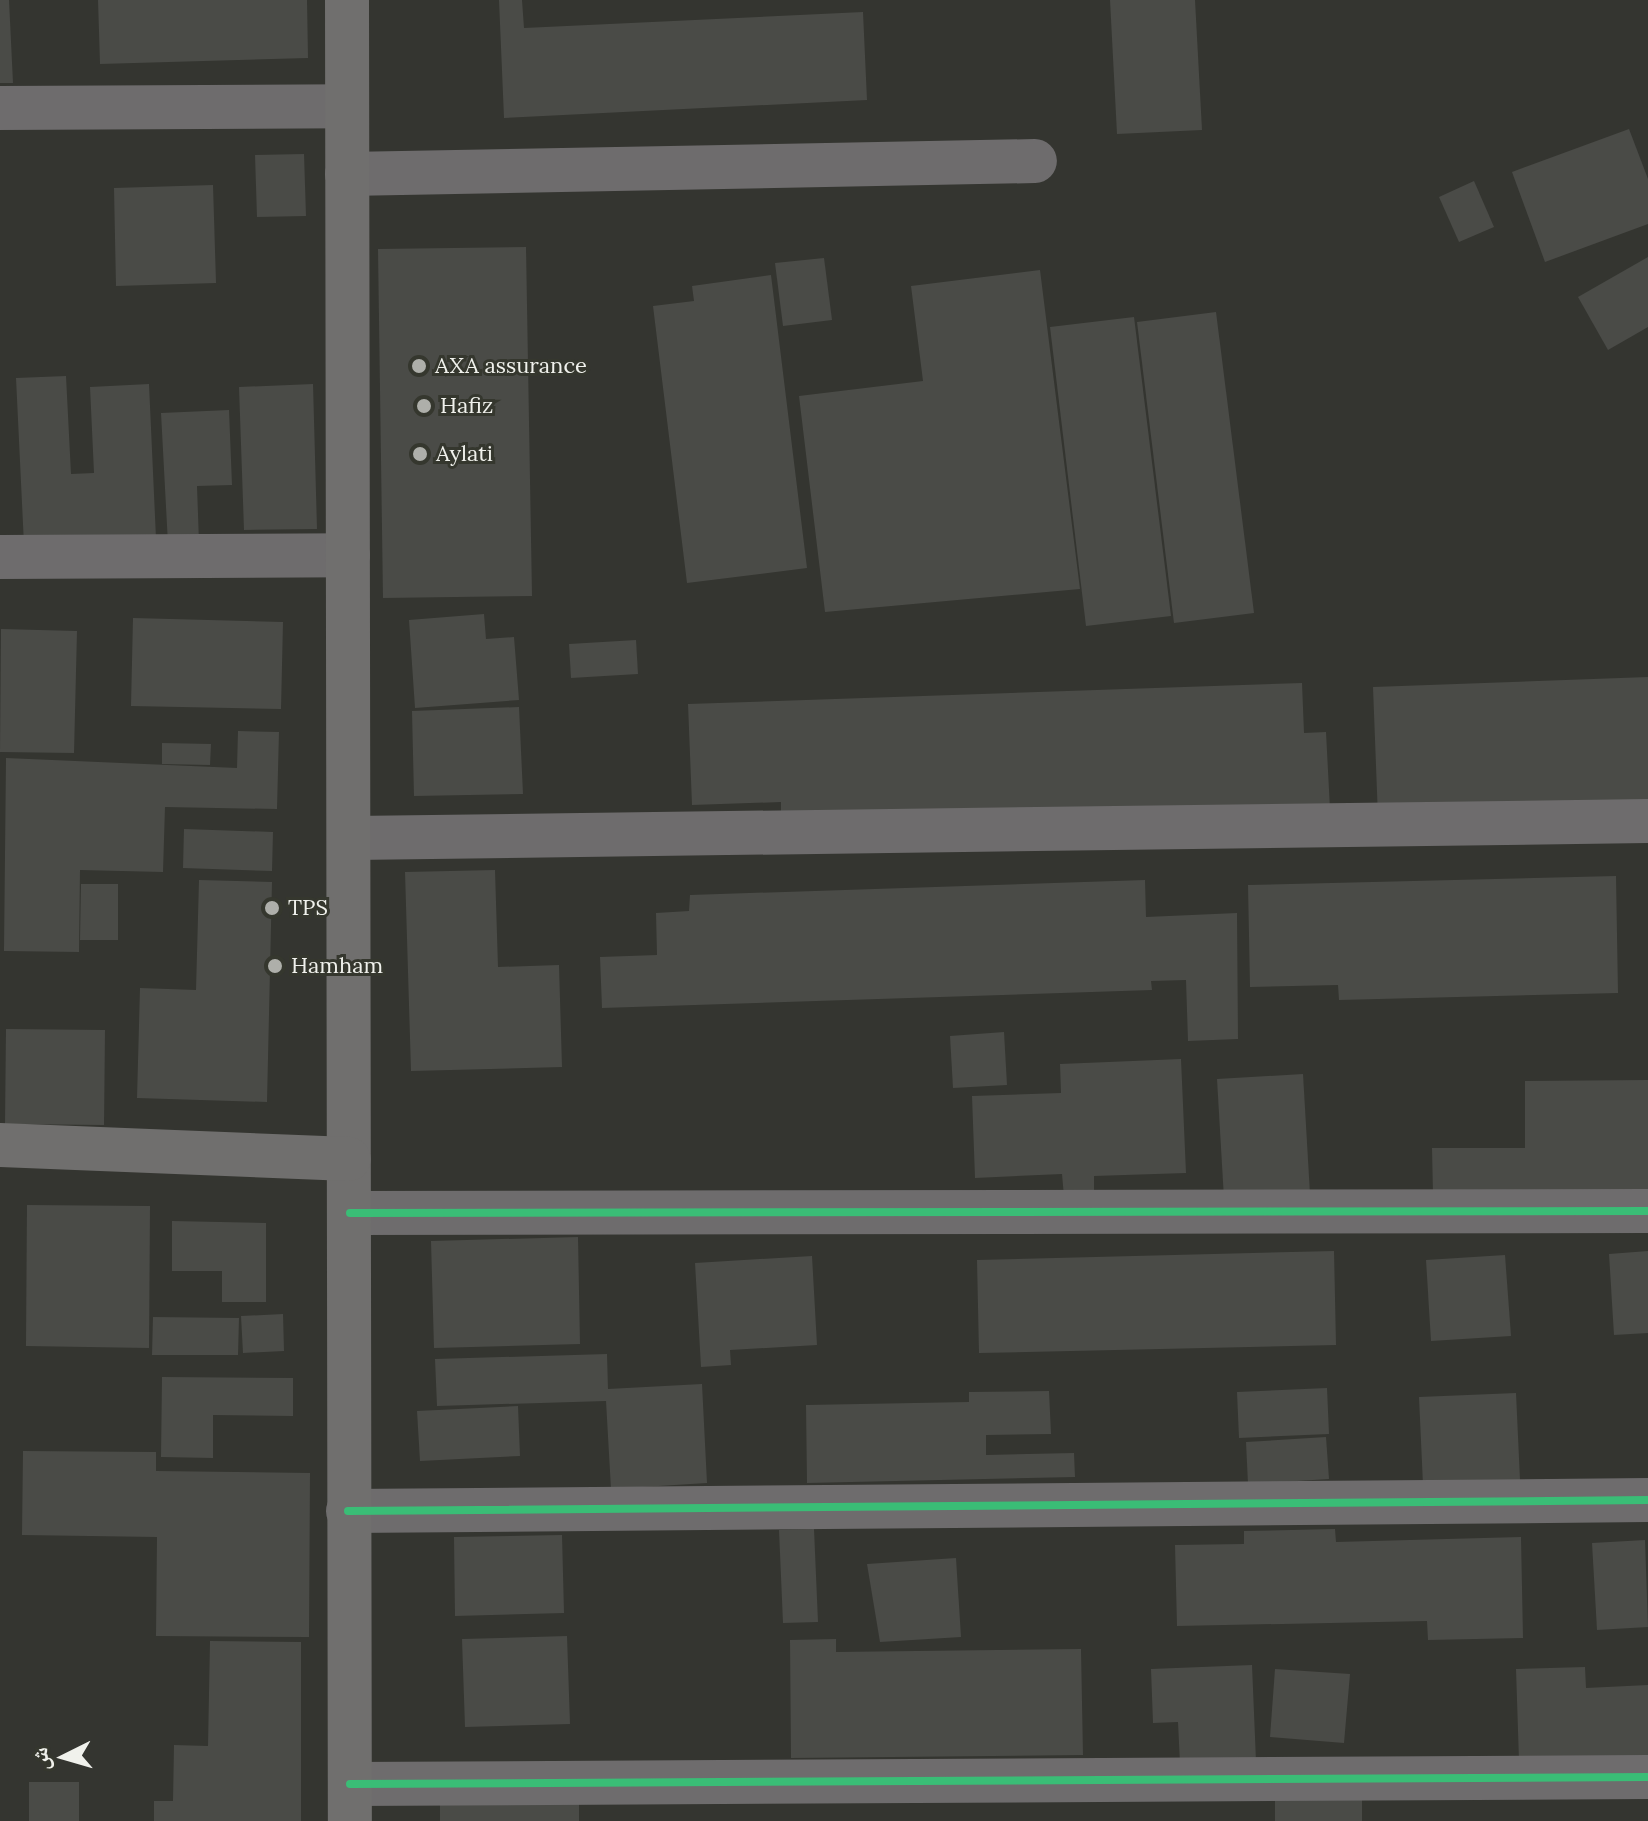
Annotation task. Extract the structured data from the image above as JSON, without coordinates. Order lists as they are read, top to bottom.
{
  "places": [
    "AXA assurance",
    "Hafiz",
    "Aylati",
    "TPS",
    "Hamham"
  ],
  "north": "left"
}
